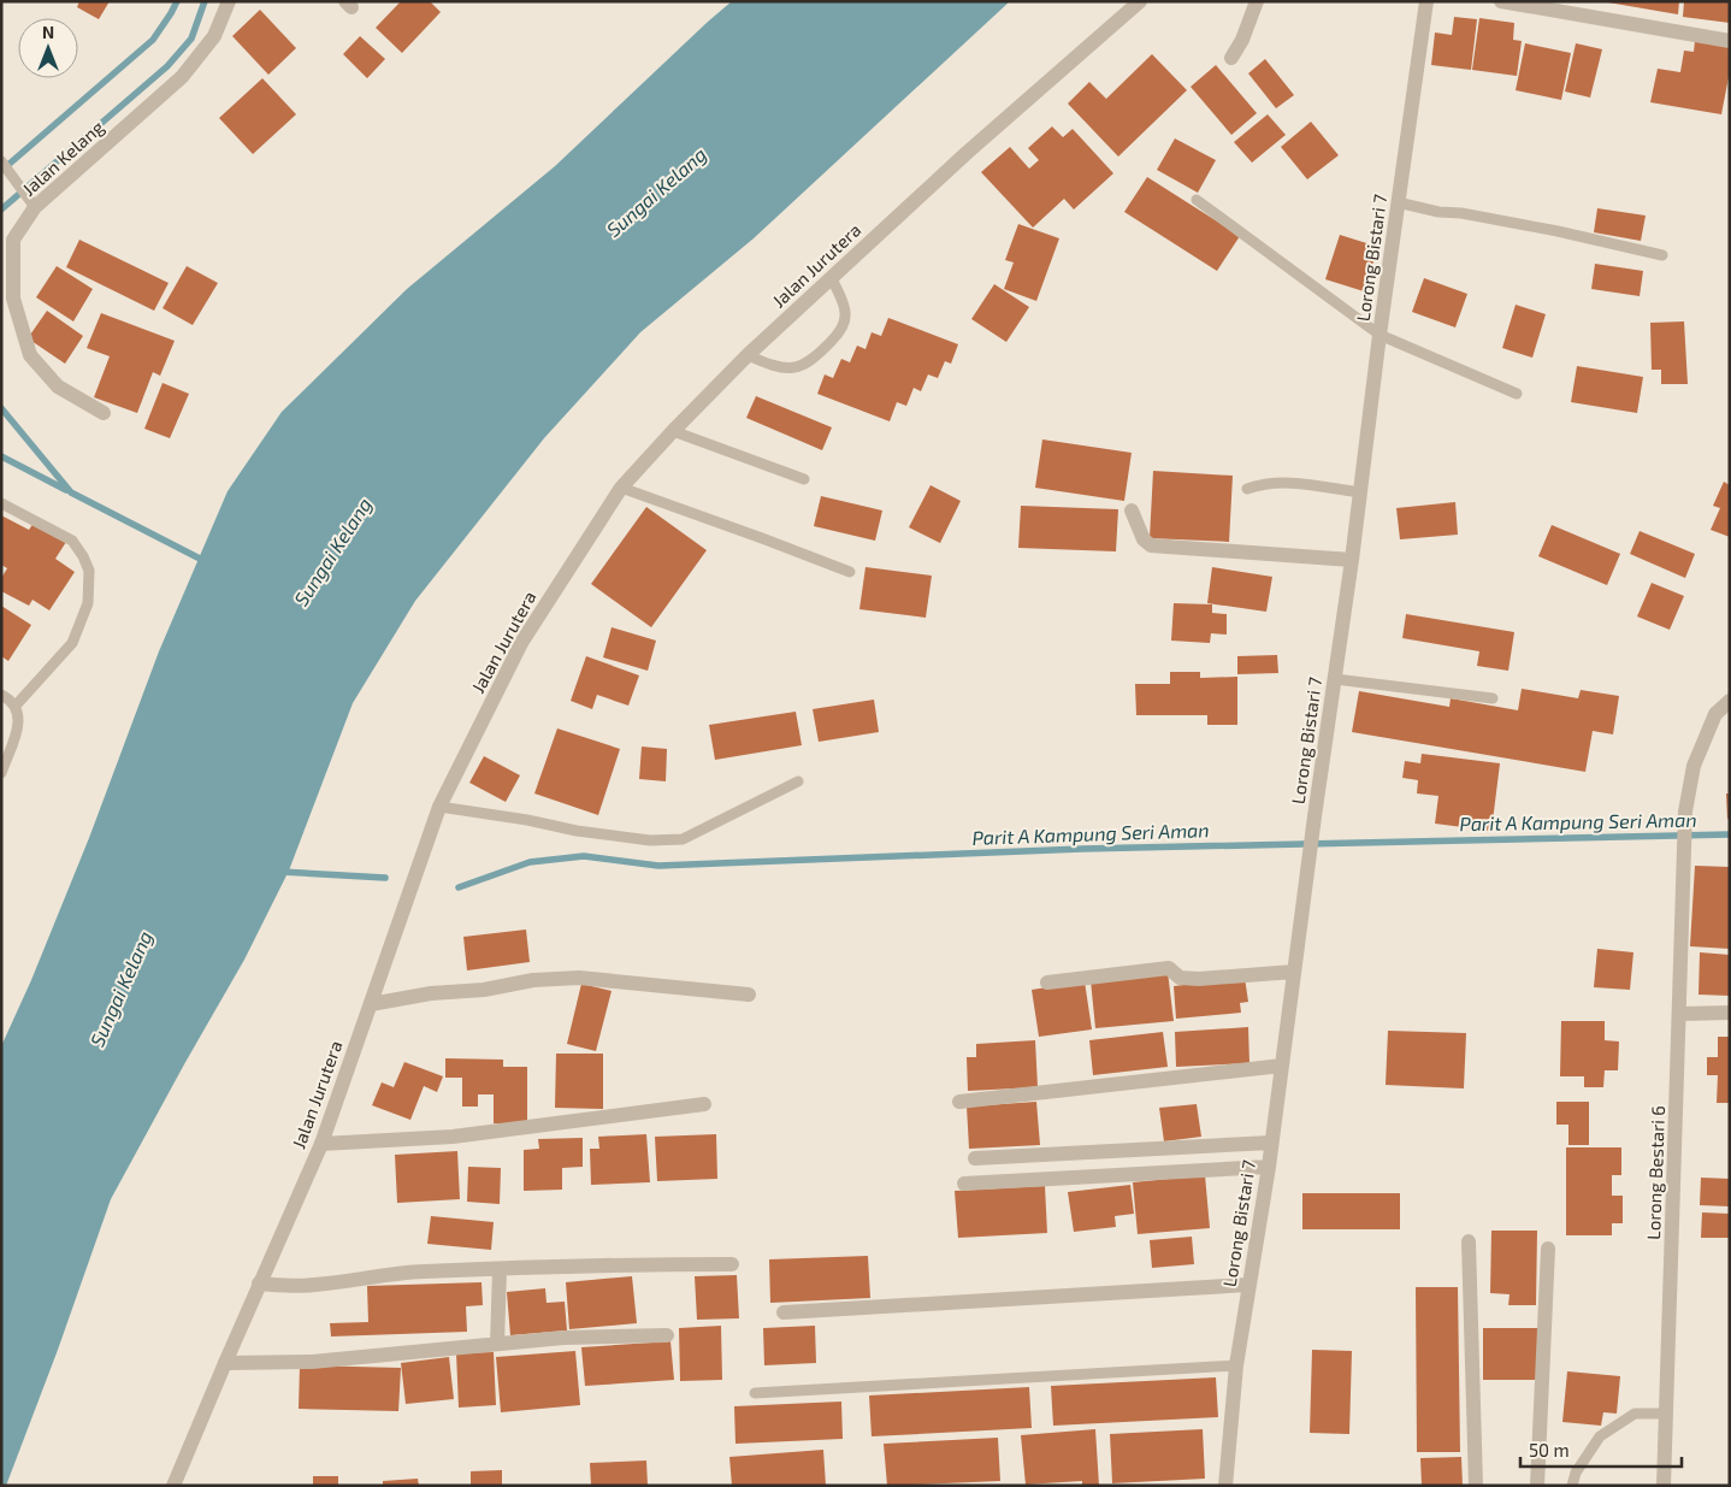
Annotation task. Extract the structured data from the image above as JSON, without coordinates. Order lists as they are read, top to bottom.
{
  "streets": {
    "street": [
      "Jalan Kelang",
      "Lorong Bistari 7",
      "Jalan Jurutera",
      "Lorong Bestari 6"
    ]
  },
  "water": ["Sungai Kelang", "Parit A Kampung Seri Aman"],
  "scale_bar": "50 m",
  "north": "top"
}
